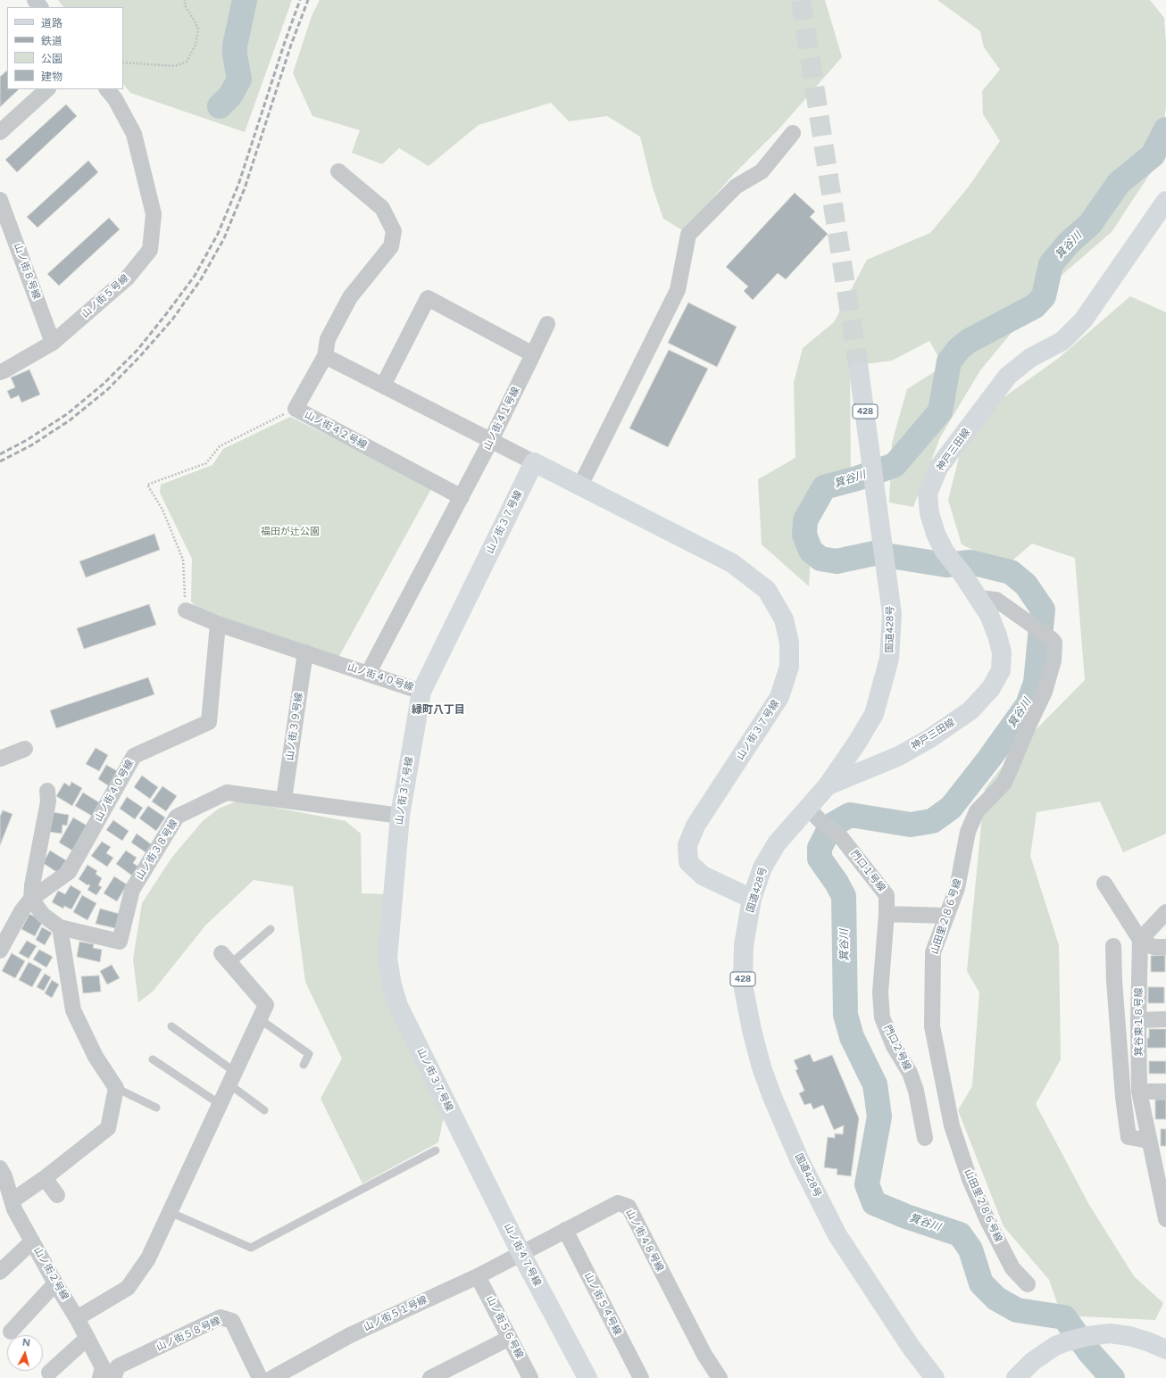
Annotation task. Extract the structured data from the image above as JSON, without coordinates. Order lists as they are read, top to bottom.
{
  "streets": {
    "main road": [
      "428",
      "神戸三田線",
      "山ノ街３７号線",
      "国道428号",
      "山ノ街４７号線"
    ],
    "street": [
      "山ノ街８号線",
      "山ノ街５号線",
      "山ノ街４１号線",
      "山ノ街４２号線",
      "山ノ街４０号線",
      "山ノ街３９号線",
      "山ノ街３８号線",
      "門口１号線",
      "山田里２８６号線",
      "箕谷東１８号線",
      "門口２号線",
      "山ノ街４８号線",
      "山ノ街２号線",
      "山ノ街５４号線",
      "山ノ街５１号線",
      "山ノ街５６号線",
      "山ノ街５８号線"
    ]
  },
  "crossings": [
    ["山ノ街８号線", "山ノ街５号線"],
    ["山ノ街４１号線", "山ノ街４２号線"],
    ["山ノ街４１号線", "山ノ街３７号線"],
    ["山ノ街４１号線", "山ノ街４０号線"],
    ["神戸三田線", "国道428号"],
    ["神戸三田線", "山田里２８６号線"],
    ["山ノ街３７号線", "国道428号"],
    ["山ノ街３７号線", "山ノ街４０号線"],
    ["山ノ街３７号線", "山ノ街３８号線"],
    ["山ノ街３７号線", "山ノ街４７号線"],
    ["国道428号", "門口１号線"],
    ["山ノ街４０号線", "山ノ街３９号線"],
    ["山ノ街４０号線", "山ノ街３８号線"],
    ["山ノ街３９号線", "山ノ街３８号線"],
    ["門口１号線", "門口２号線"],
    ["山ノ街４８号線", "山ノ街４７号線"],
    ["山ノ街４８号線", "山ノ街５４号線"],
    ["山ノ街４８号線", "山ノ街５１号線"],
    ["山ノ街４７号線", "山ノ街５１号線"],
    ["山ノ街２号線", "山ノ街５８号線"],
    ["山ノ街５１号線", "山ノ街５６号線"]
  ],
  "districts": ["緑町八丁目"],
  "water": ["箕谷川"],
  "parks": ["福田が辻公園"],
  "legend": [
    "道路",
    "鉄道",
    "公園",
    "建物"
  ],
  "north": "top"
}
